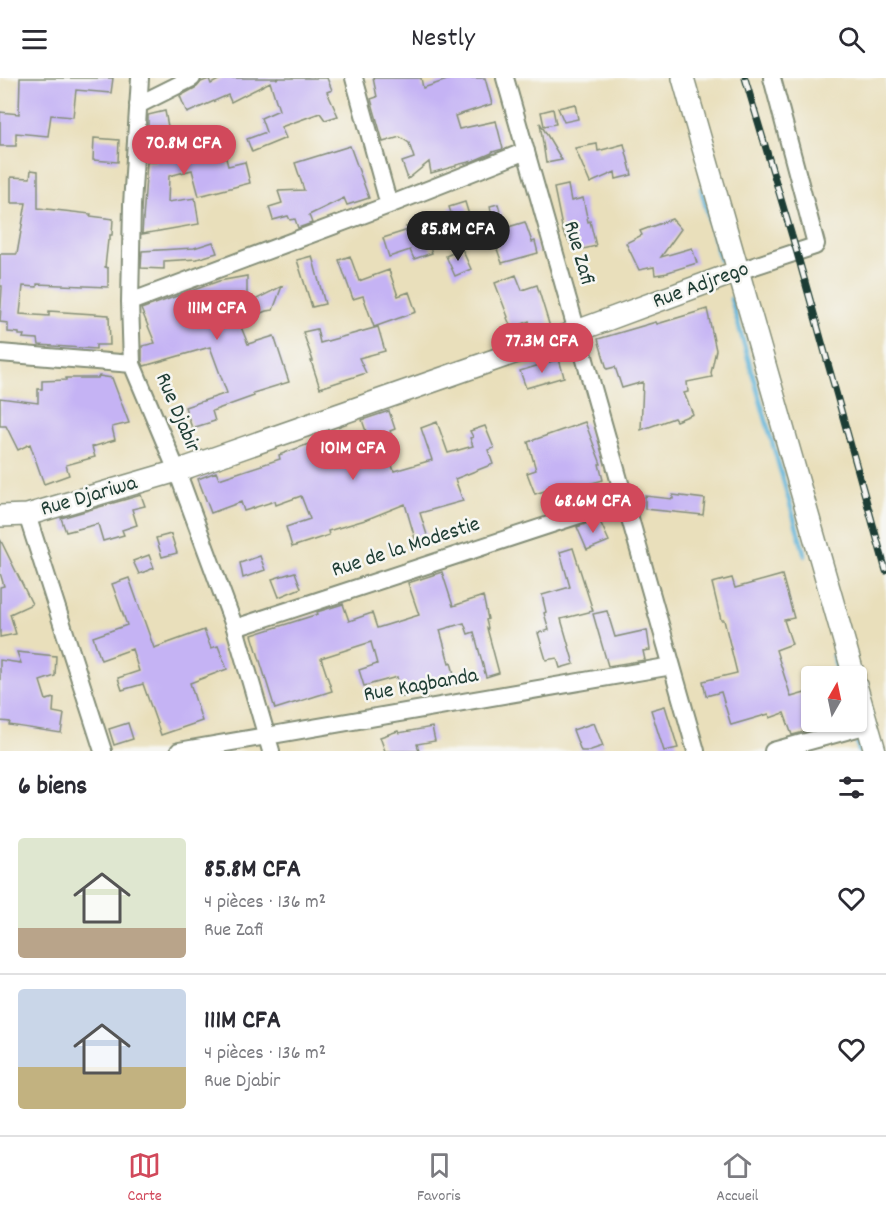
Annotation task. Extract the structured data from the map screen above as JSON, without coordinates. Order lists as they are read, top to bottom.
{
  "streets": {
    "street": [
      "Rue Zafi",
      "Rue Adjrego",
      "Rue Djabir",
      "Rue Djariwa",
      "Rue de la Modestie",
      "Rue Kagbanda"
    ]
  },
  "crossings": [
    ["Rue Zafi", "Rue Adjrego"],
    ["Rue Zafi", "Rue de la Modestie"],
    ["Rue Zafi", "Rue Kagbanda"],
    ["Rue Adjrego", "Rue Djabir"],
    ["Rue Adjrego", "Rue Djariwa"],
    ["Rue Djabir", "Rue Djariwa"],
    ["Rue Djabir", "Rue de la Modestie"],
    ["Rue Djabir", "Rue Kagbanda"]
  ],
  "north": "top",
  "page": {
    "header": "Nestly",
    "price": [
      "70.8M CFA",
      "85.8M CFA",
      "111M CFA",
      "77.3M CFA",
      "101M CFA",
      "68.6M CFA"
    ],
    "heading": "6 biens",
    "list": [
      {
        "name": "85.8M CFA",
        "note": "4 pièces · 136 m² · Rue Zafi"
      },
      {
        "name": "111M CFA",
        "note": "4 pièces · 136 m² · Rue Djabir"
      }
    ],
    "tabs": ["Carte", "Favoris", "Accueil"]
  }
}
